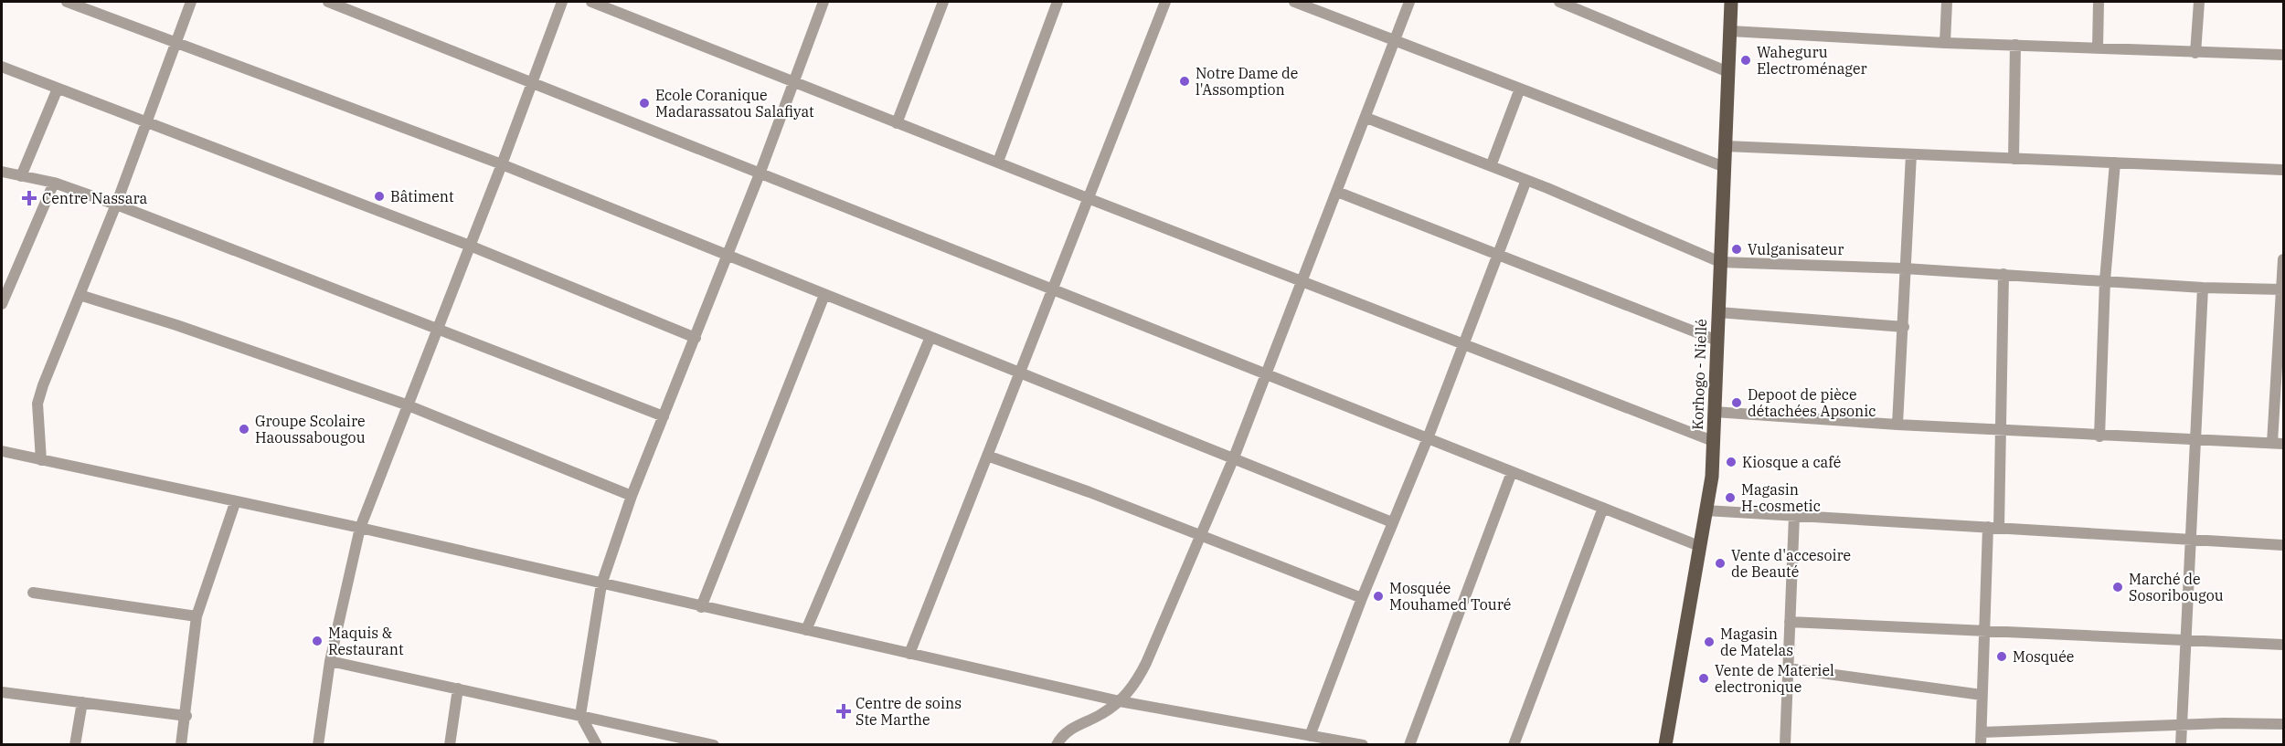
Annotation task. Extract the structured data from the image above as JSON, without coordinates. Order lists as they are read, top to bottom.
{
  "streets": {
    "main road": ["Korhogo - Niellé"]
  },
  "places": {
    "other": [
      "Waheguru Electroménager",
      "Notre Dame de l'Assomption",
      "Ecole Coranique Madarassatou Salafiyat",
      "Bâtiment",
      "Vulganisateur",
      "Depoot de pièce détachées Apsonic",
      "Groupe Scolaire Haoussabougou",
      "Kiosque a café",
      "Magasin H-cosmetic",
      "Vente d'accesoire de Beauté",
      "Marché de Sosoribougou",
      "Mosquée Mouhamed Touré",
      "Maquis & Restaurant",
      "Magasin de Matelas",
      "Mosquée",
      "Vente de Materiel electronique"
    ],
    "health": ["Centre Nassara", "Centre de soins Ste Marthe"]
  }
}
